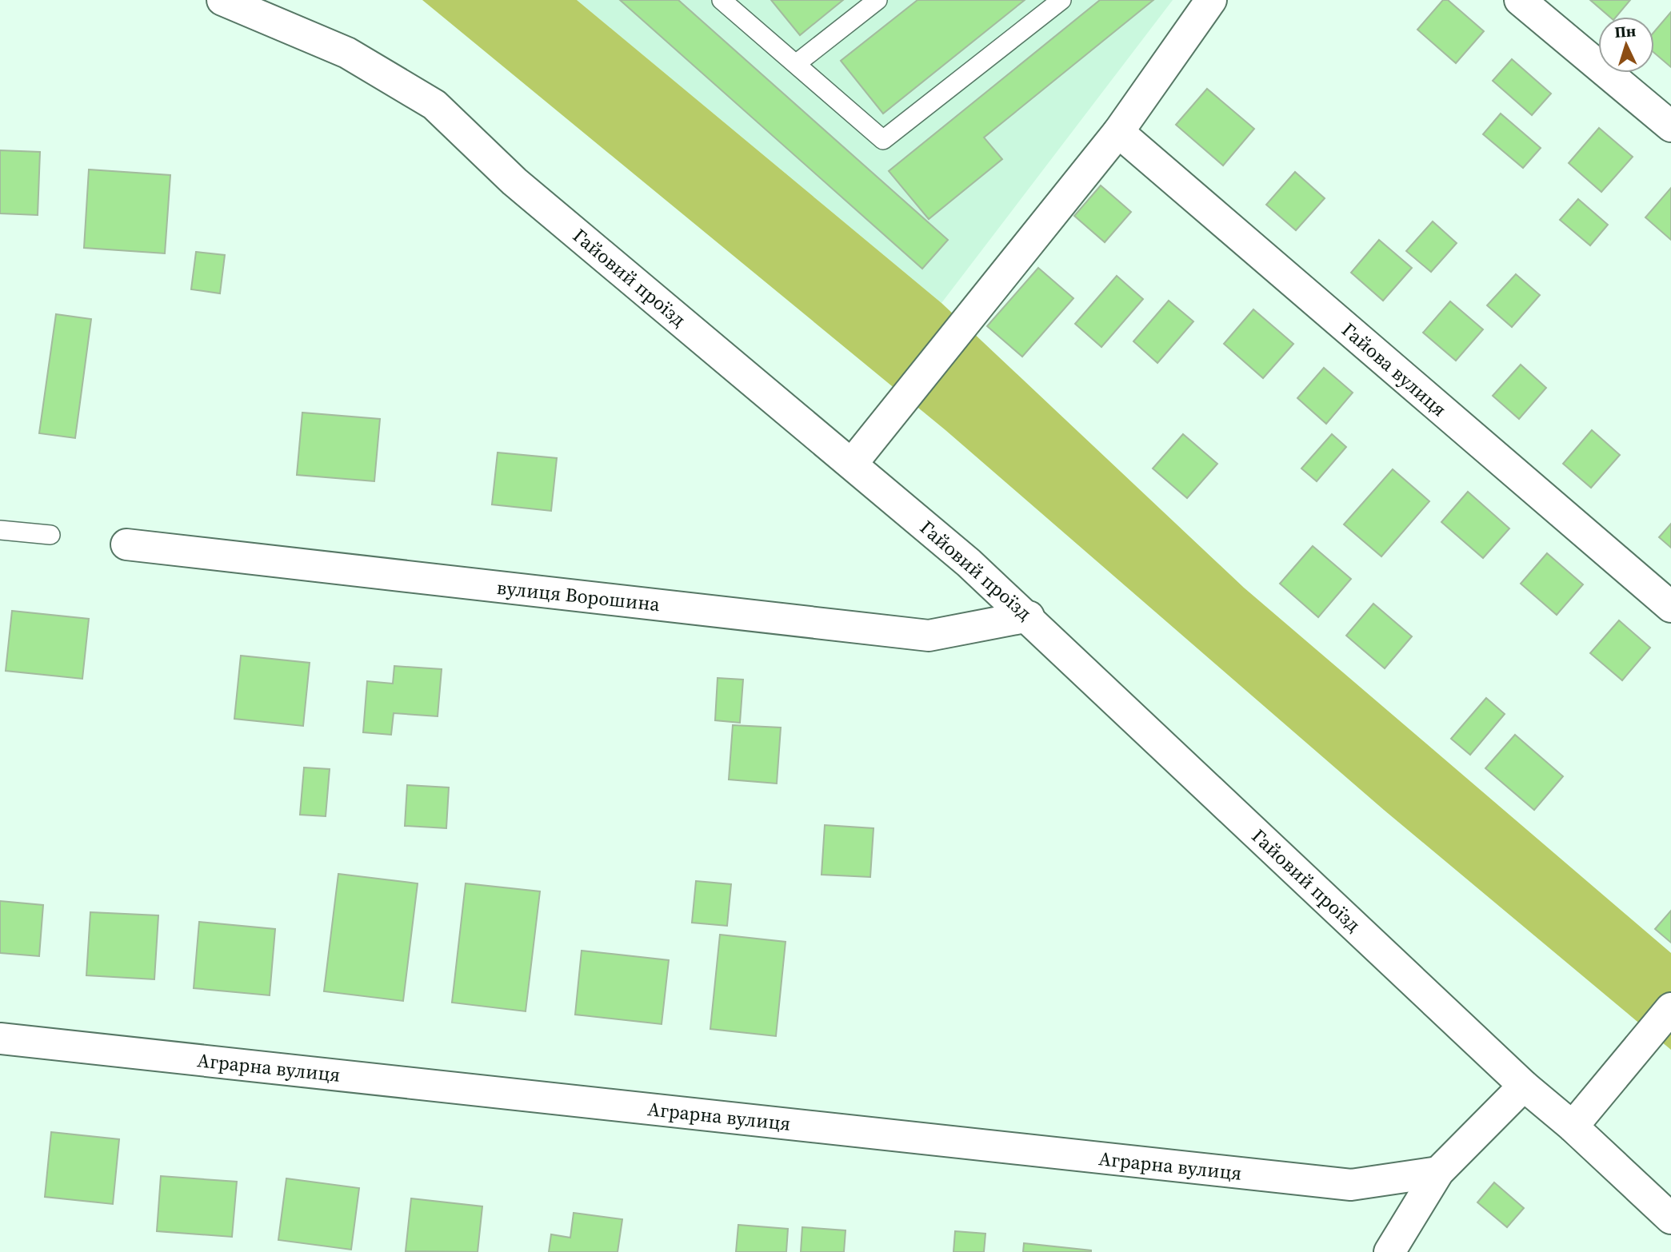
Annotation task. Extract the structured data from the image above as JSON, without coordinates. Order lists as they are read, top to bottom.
{
  "streets": {
    "street": [
      "Гайовий проїзд",
      "Гайова вулиця",
      "вулиця Ворошина",
      "Аграрна вулиця"
    ]
  },
  "crossings": [
    ["Гайовий проїзд", "вулиця Ворошина"]
  ],
  "north": "top"
}
